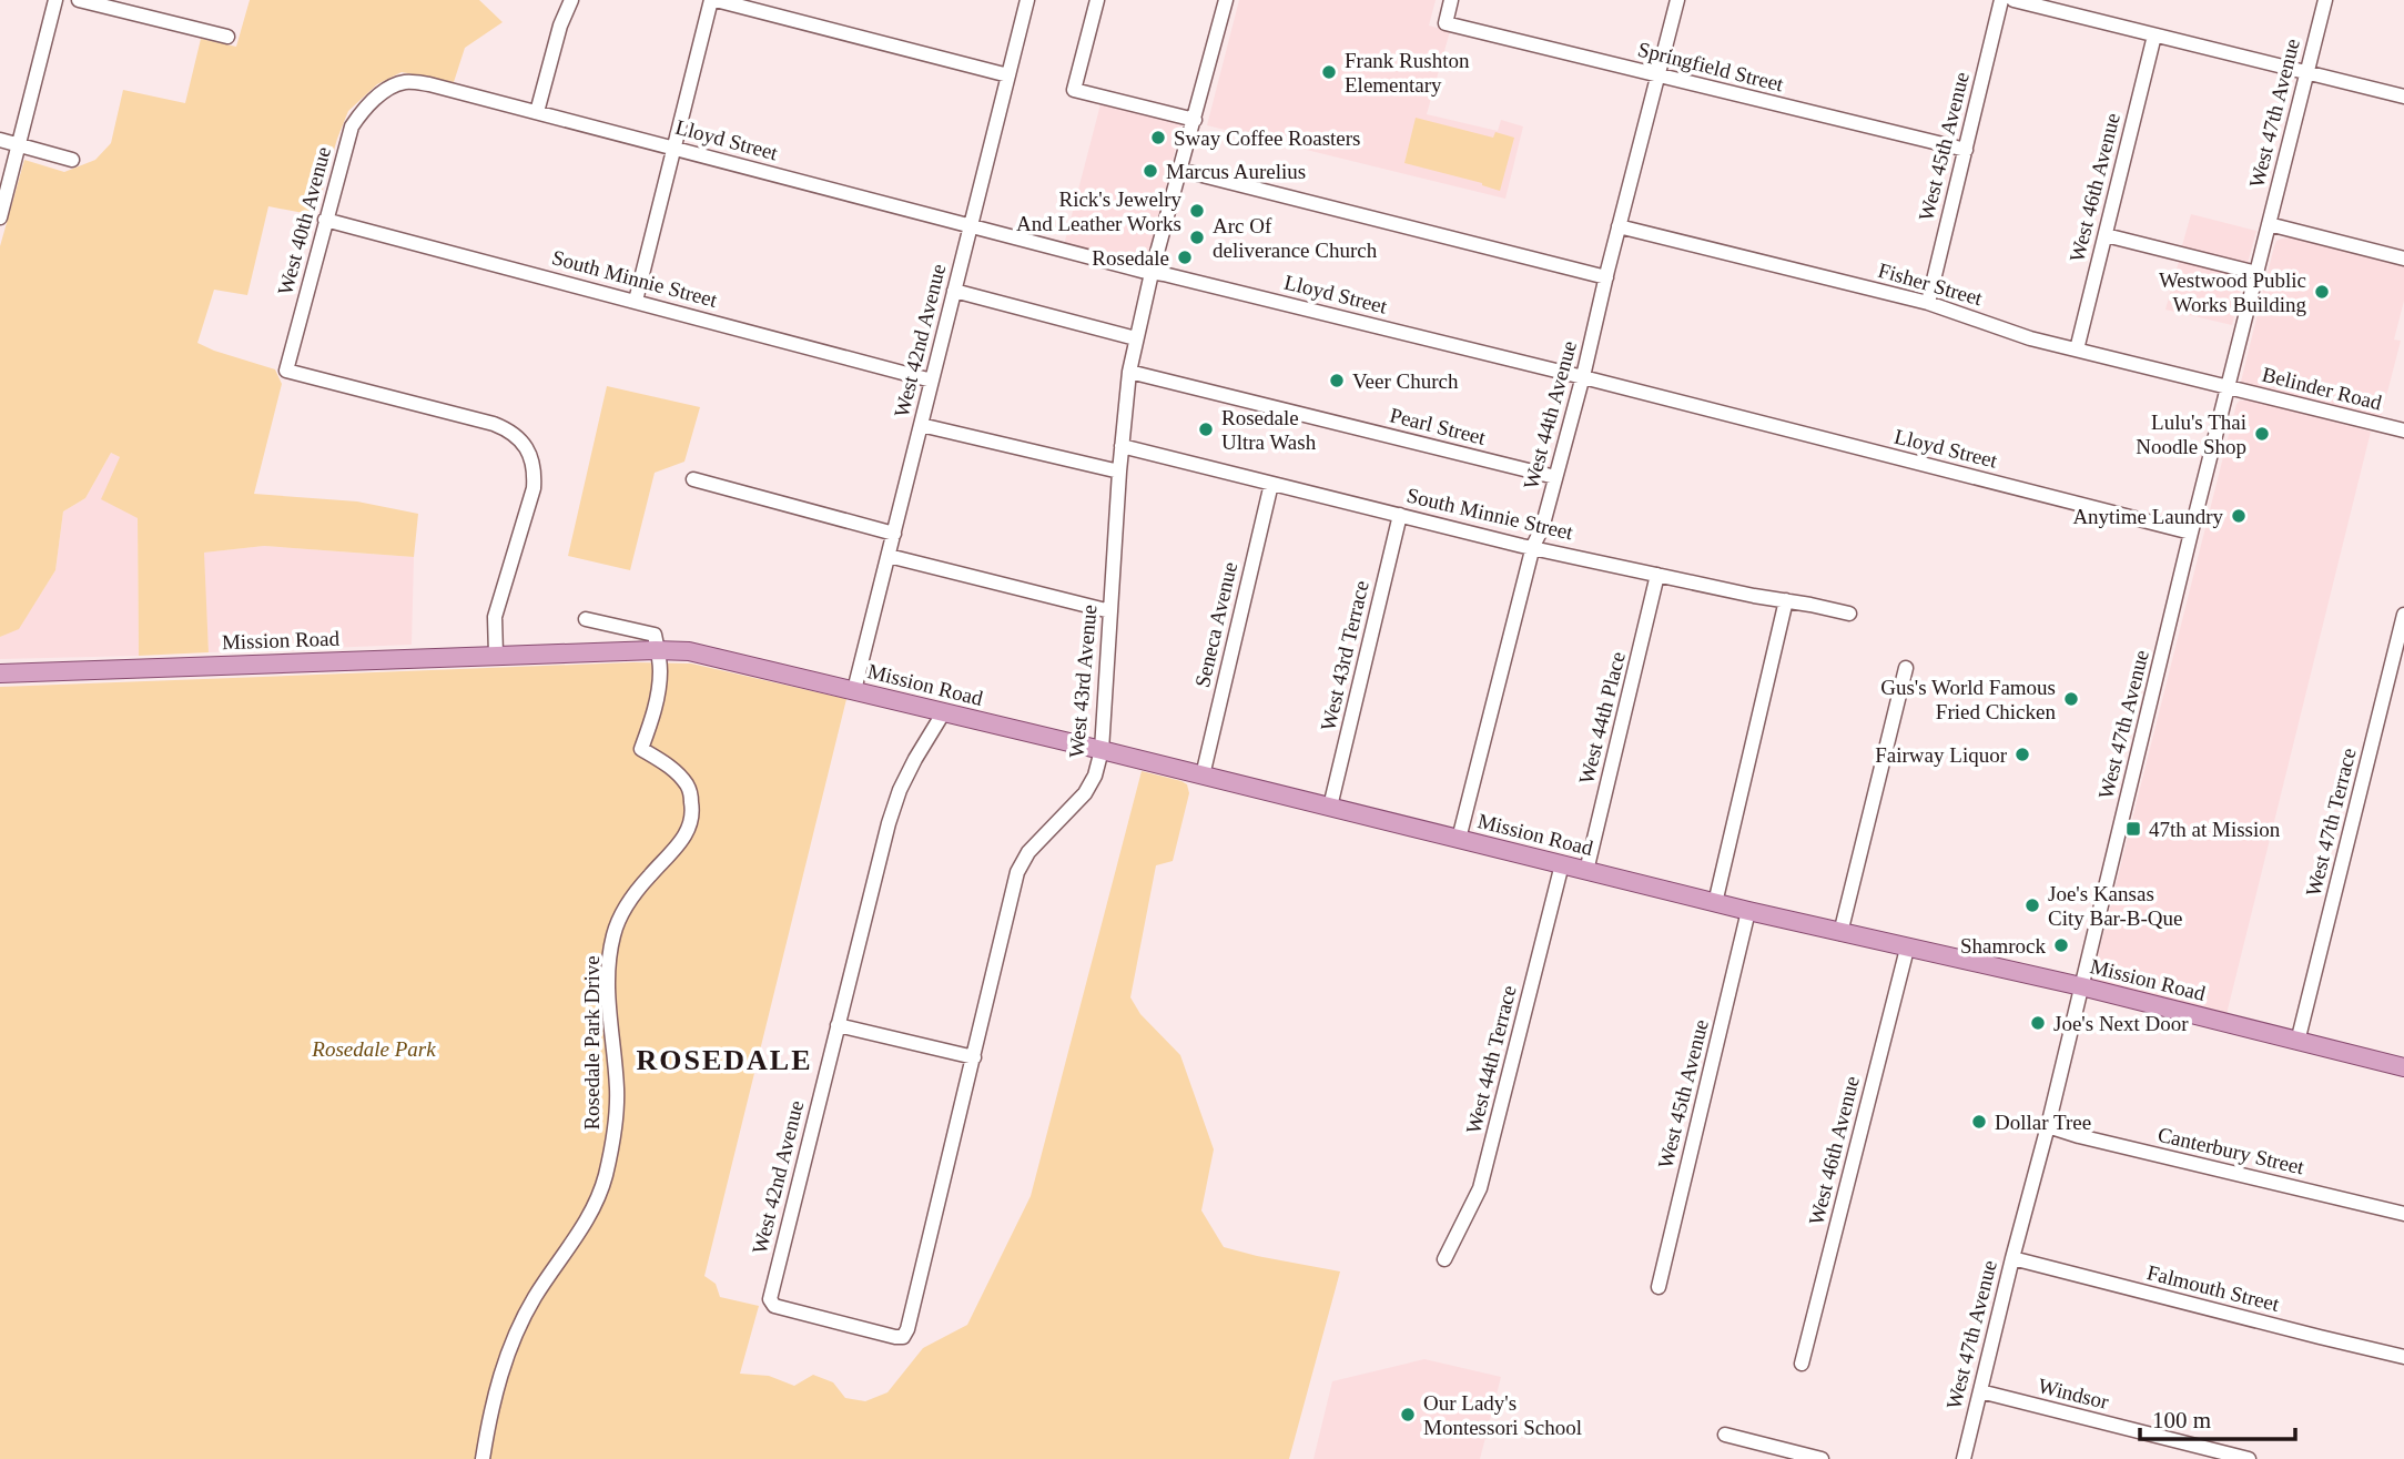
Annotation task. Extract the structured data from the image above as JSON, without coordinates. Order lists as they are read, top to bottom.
{
  "streets": {
    "main road": ["Mission Road"],
    "street": [
      "Springfield Street",
      "West 47th Avenue",
      "Lloyd Street",
      "West 45th Avenue",
      "West 46th Avenue",
      "West 40th Avenue",
      "South Minnie Street",
      "Fisher Street",
      "West 42nd Avenue",
      "Belinder Road",
      "West 44th Avenue",
      "Pearl Street",
      "Seneca Avenue",
      "West 43rd Terrace",
      "West 43rd Avenue",
      "West 44th Place",
      "West 47th Terrace",
      "Rosedale Park Drive",
      "West 44th Terrace",
      "Canterbury Street",
      "Falmouth Street",
      "Windsor"
    ]
  },
  "crossings": [
    ["Springfield Street", "West 45th Avenue"],
    ["Springfield Street", "West 44th Avenue"],
    ["West 47th Avenue", "Lloyd Street"],
    ["West 47th Avenue", "Fisher Street"],
    ["West 47th Avenue", "Belinder Road"],
    ["West 47th Avenue", "Mission Road"],
    ["West 47th Avenue", "Canterbury Street"],
    ["West 47th Avenue", "Falmouth Street"],
    ["West 47th Avenue", "Windsor"],
    ["Lloyd Street", "West 40th Avenue"],
    ["Lloyd Street", "West 42nd Avenue"],
    ["Lloyd Street", "West 44th Avenue"],
    ["Lloyd Street", "West 43rd Avenue"],
    ["West 45th Avenue", "Fisher Street"],
    ["West 45th Avenue", "Mission Road"],
    ["West 46th Avenue", "Fisher Street"],
    ["West 46th Avenue", "Mission Road"],
    ["West 40th Avenue", "South Minnie Street"],
    ["West 40th Avenue", "Mission Road"],
    ["South Minnie Street", "West 42nd Avenue"],
    ["South Minnie Street", "West 44th Avenue"],
    ["South Minnie Street", "Seneca Avenue"],
    ["South Minnie Street", "West 43rd Terrace"],
    ["South Minnie Street", "West 43rd Avenue"],
    ["South Minnie Street", "West 44th Place"],
    ["Fisher Street", "Belinder Road"],
    ["Fisher Street", "West 44th Avenue"],
    ["West 42nd Avenue", "Mission Road"],
    ["West 42nd Avenue", "West 43rd Avenue"],
    ["West 44th Avenue", "Pearl Street"],
    ["West 44th Avenue", "Mission Road"],
    ["Pearl Street", "West 43rd Avenue"],
    ["Seneca Avenue", "Mission Road"],
    ["Mission Road", "West 43rd Terrace"],
    ["Mission Road", "West 43rd Avenue"],
    ["Mission Road", "West 44th Place"],
    ["Mission Road", "West 47th Terrace"],
    ["Mission Road", "Rosedale Park Drive"],
    ["Mission Road", "West 44th Terrace"]
  ],
  "districts": ["ROSEDALE"],
  "parks": ["Rosedale Park"],
  "places": {
    "other": [
      "Frank Rushton Elementary",
      "Sway Coffee Roasters",
      "Marcus Aurelius",
      "Rick's Jewelry And Leather Works",
      "Arc Of deliverance Church",
      "Rosedale",
      "Westwood Public Works Building",
      "Veer Church",
      "Rosedale Ultra Wash",
      "Lulu's Thai Noodle Shop",
      "Anytime Laundry",
      "Gus's World Famous Fried Chicken",
      "Fairway Liquor",
      "Joe's Kansas City Bar-B-Que",
      "Shamrock",
      "Joe's Next Door",
      "Dollar Tree",
      "Our Lady's Montessori School"
    ],
    "transit": ["47th at Mission"]
  },
  "scale_bar": "100 m"
}
